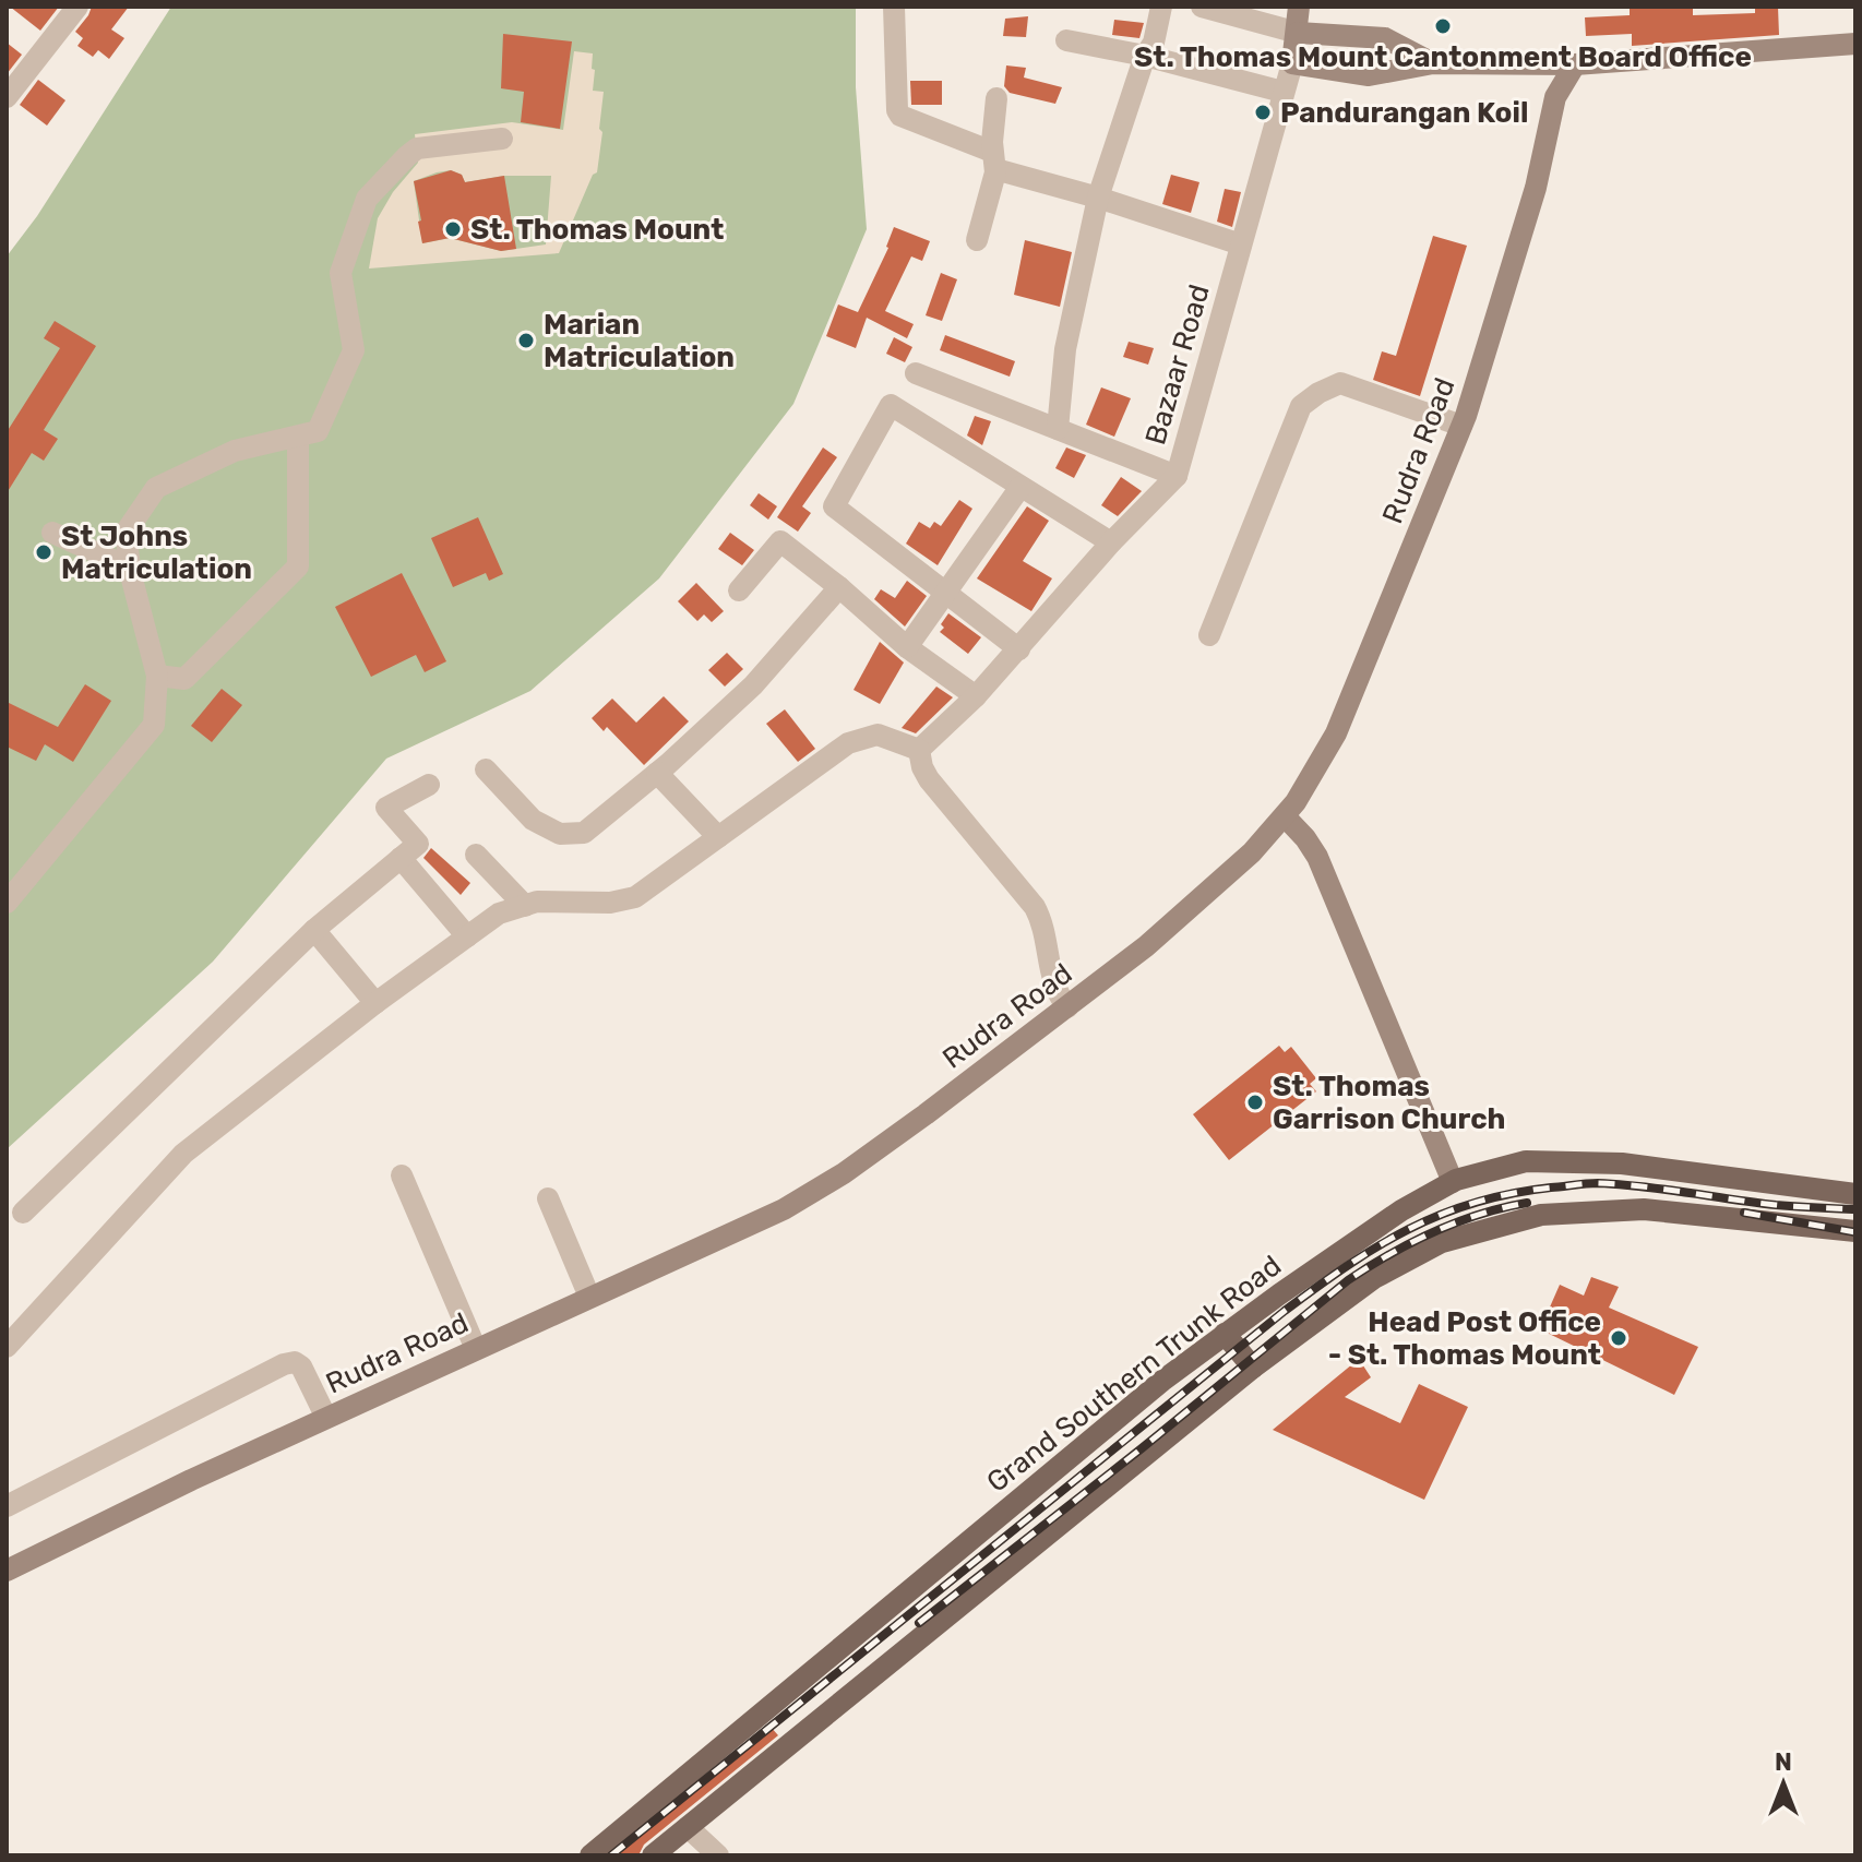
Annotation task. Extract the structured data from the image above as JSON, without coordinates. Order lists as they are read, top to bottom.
{
  "streets": {
    "main road": ["Grand Southern Trunk Road"],
    "street": ["Bazaar Road", "Rudra Road"]
  },
  "places": [
    "St. Thomas Mount Cantonment Board Office",
    "Pandurangan Koil",
    "St. Thomas Mount",
    "Marian Matriculation",
    "St Johns Matriculation",
    "St. Thomas Garrison Church",
    "Head Post Office - St. Thomas Mount"
  ],
  "north": "top"
}
